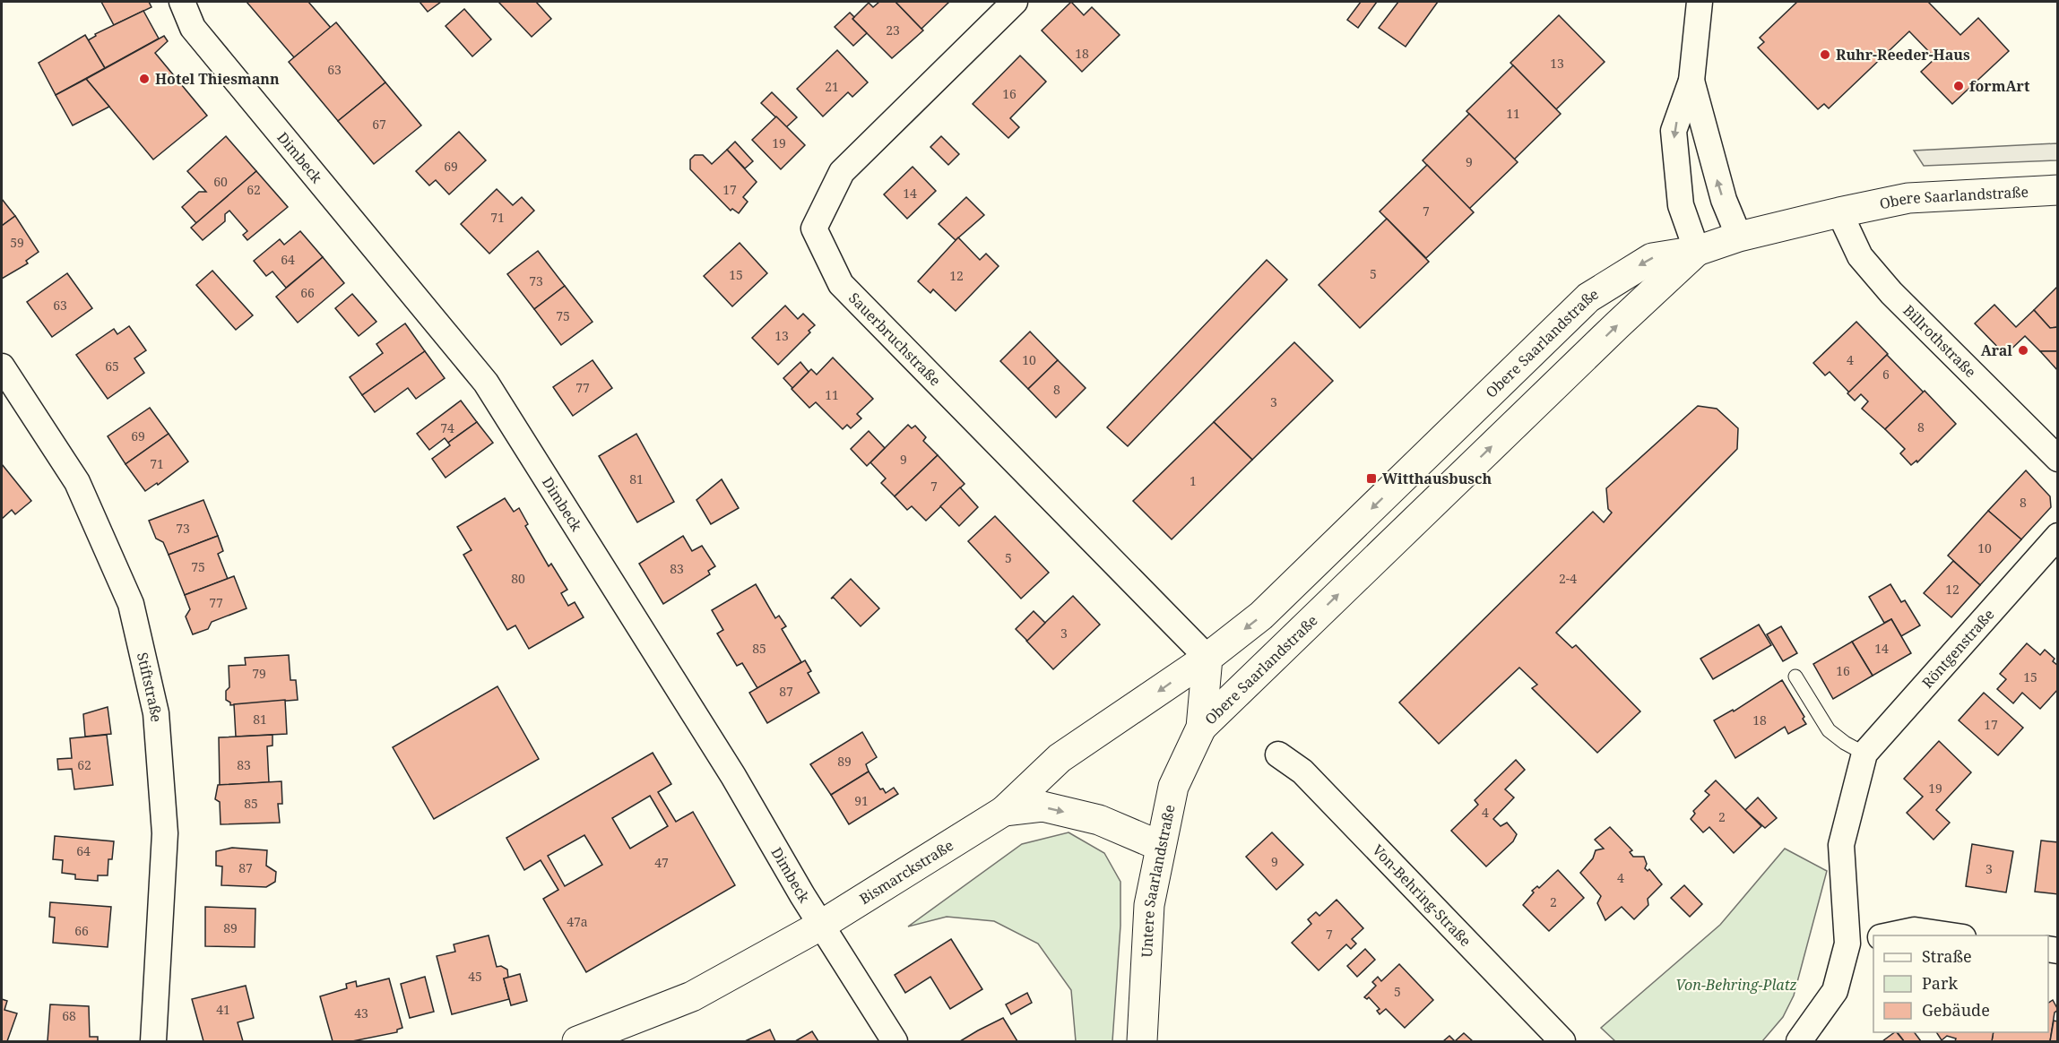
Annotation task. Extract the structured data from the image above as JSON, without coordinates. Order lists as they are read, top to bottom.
{
  "streets": {
    "main road": ["Obere Saarlandstraße", "Bismarckstraße", "Untere Saarlandstraße"],
    "street": [
      "Dimbeck",
      "Sauerbruchstraße",
      "Billrothstraße",
      "Röntgenstraße",
      "Stiftstraße",
      "Von-Behring-Straße"
    ]
  },
  "crossings": [
    ["Dimbeck", "Bismarckstraße"],
    ["Obere Saarlandstraße", "Sauerbruchstraße"],
    ["Obere Saarlandstraße", "Billrothstraße"],
    ["Obere Saarlandstraße", "Bismarckstraße"],
    ["Obere Saarlandstraße", "Untere Saarlandstraße"],
    ["Sauerbruchstraße", "Bismarckstraße"]
  ],
  "parks": ["Von-Behring-Platz"],
  "places": {
    "other": [
      "Ruhr-Reeder-Haus",
      "Hotel Thiesmann",
      "formArt",
      "Aral"
    ],
    "transit": ["Witthausbusch"]
  },
  "house_numbers": [
    "23",
    "18",
    "13",
    "63",
    "21",
    "16",
    "11",
    "67",
    "19",
    "9",
    "69",
    "60",
    "62",
    "17",
    "14",
    "7",
    "71",
    "59",
    "64",
    "5",
    "15",
    "12",
    "73",
    "66",
    "63",
    "75",
    "13",
    "10",
    "4",
    "65",
    "6",
    "77",
    "8",
    "11",
    "3",
    "8",
    "74",
    "69",
    "9",
    "71",
    "81",
    "1",
    "7",
    "8",
    "73",
    "10",
    "5",
    "75",
    "83",
    "80",
    "2-4",
    "12",
    "77",
    "3",
    "85",
    "14",
    "16",
    "79",
    "15",
    "87",
    "81",
    "18",
    "17",
    "89",
    "62",
    "83",
    "19",
    "91",
    "85",
    "4",
    "2",
    "64",
    "9",
    "47",
    "87",
    "3",
    "4",
    "2",
    "47a",
    "89",
    "66",
    "7",
    "45",
    "5",
    "41",
    "43",
    "68"
  ],
  "legend": ["Straße", "Park", "Gebäude"]
}
